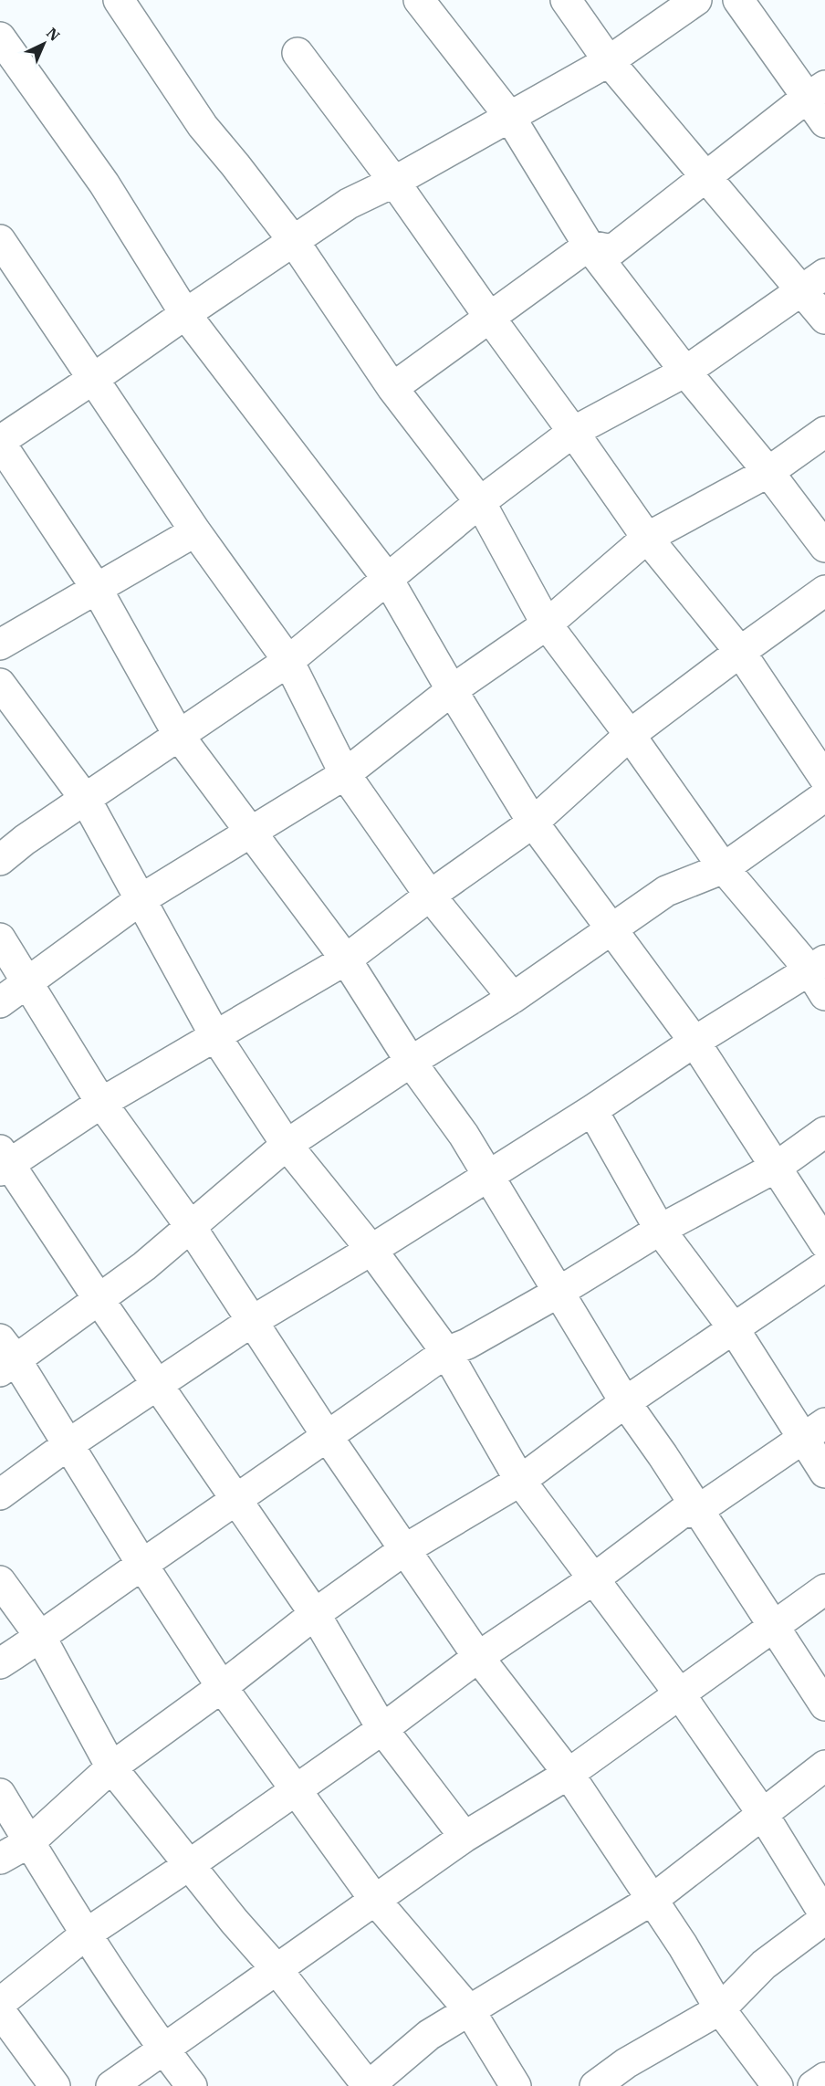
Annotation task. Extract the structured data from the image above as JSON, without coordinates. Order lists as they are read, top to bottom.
{
  "north": "top right"
}
